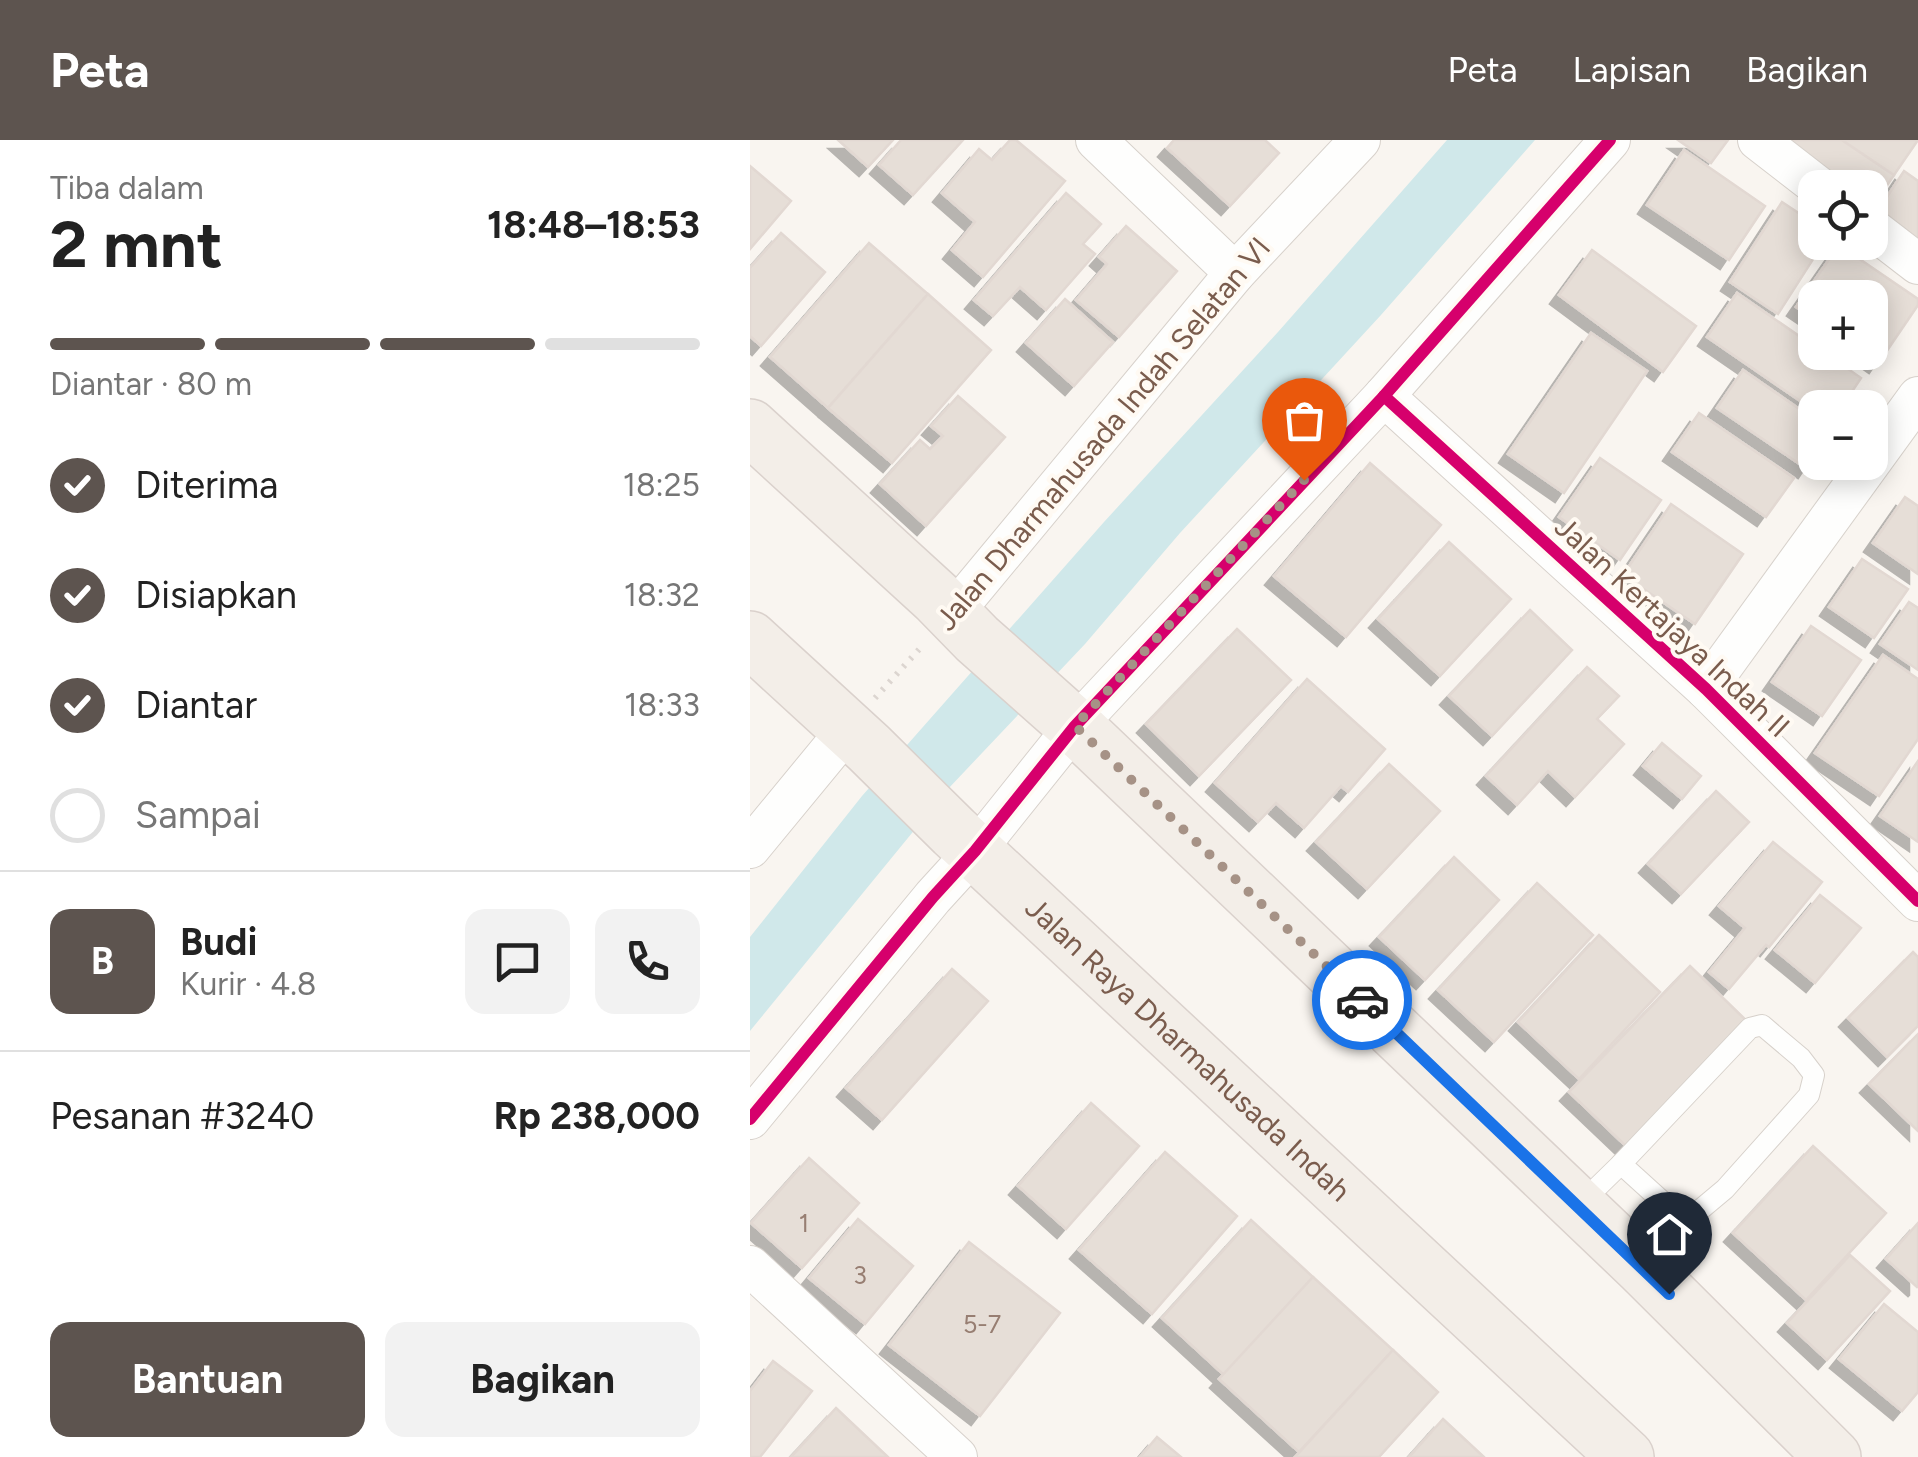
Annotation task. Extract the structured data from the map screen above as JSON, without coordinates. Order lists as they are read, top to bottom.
{
  "streets": {
    "main road": ["Jalan Raya Dharmahusada Indah"],
    "street": ["Jalan Dharmahusada Indah Selatan VI", "Jalan Kertajaya Indah II"]
  },
  "crossings": [
    ["Jalan Dharmahusada Indah Selatan VI", "Jalan Raya Dharmahusada Indah"]
  ],
  "house_numbers": ["1", "3", "5-7"],
  "page": {
    "header": "Peta",
    "nav": ["Peta", "Lapisan", "Bagikan"],
    "heading": ["2 mnt", "Tiba dalam", "18:48–18:53"],
    "panel": [
      "Budi",
      "Kurir · 4.8",
      "Pesanan #3240",
      "Rp 238,000"
    ],
    "map_buttons": ["+", "−"],
    "bar": "Diantar · 80 m",
    "list": [
      ["Diterima", "18:25"],
      ["Disiapkan", "18:32"],
      ["Diantar", "18:33"],
      "Sampai"
    ],
    "round": "B",
    "buttons": ["Bantuan", "Bagikan"]
  }
}
